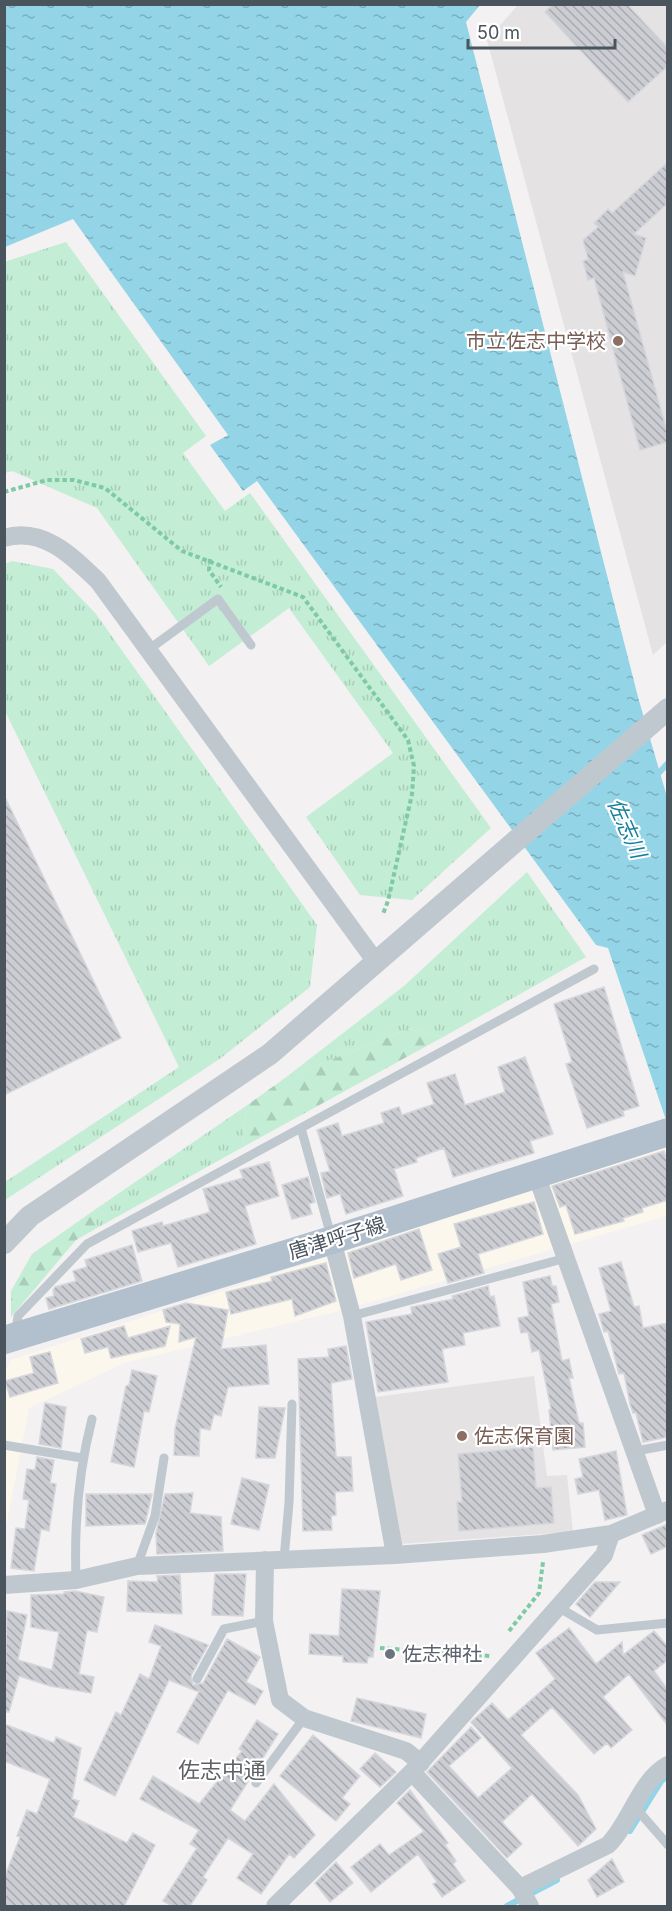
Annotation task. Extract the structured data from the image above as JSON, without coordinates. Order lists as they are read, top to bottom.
{
  "streets": {
    "main road": ["唐津呼子線"]
  },
  "districts": ["佐志中通"],
  "water": ["佐志川"],
  "places": ["市立佐志中学校", "佐志保育園", "佐志神社"],
  "scale_bar": "50 m"
}
